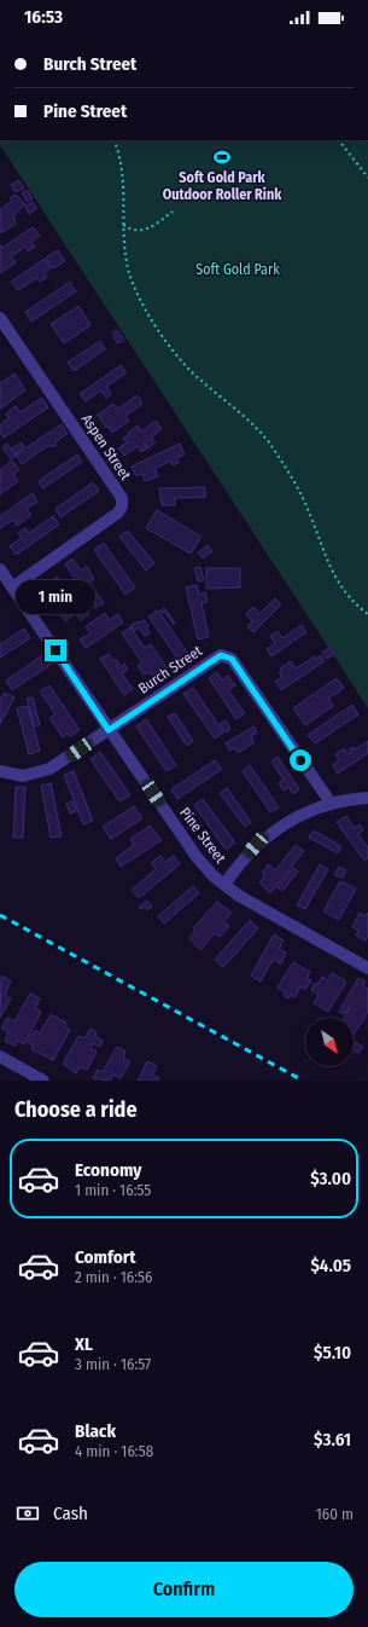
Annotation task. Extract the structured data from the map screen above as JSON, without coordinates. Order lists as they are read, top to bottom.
{
  "streets": {
    "street": ["Aspen Street", "Burch Street", "Pine Street"]
  },
  "crossings": [
    ["Aspen Street", "Pine Street"],
    ["Burch Street", "Pine Street"]
  ],
  "parks": ["Soft Gold Park"],
  "places": {
    "sports": ["Soft Gold Park Outdoor Roller Rink"]
  },
  "north": "bottom right",
  "page": {
    "status": "16:53",
    "banner": ["Burch Street", "Pine Street"],
    "bubble": "1 min",
    "heading": "Choose a ride",
    "list": [
      {
        "name": "Economy",
        "note": "1 min · 16:55",
        "value": "$3.00"
      },
      {
        "name": "Comfort",
        "note": "2 min · 16:56",
        "value": "$4.05"
      },
      {
        "name": "XL",
        "note": "3 min · 16:57",
        "value": "$5.10"
      },
      {
        "name": "Black",
        "note": "4 min · 16:58",
        "value": "$3.61"
      }
    ],
    "pay": ["Cash", "160 m"],
    "buttons": "Confirm"
  }
}
